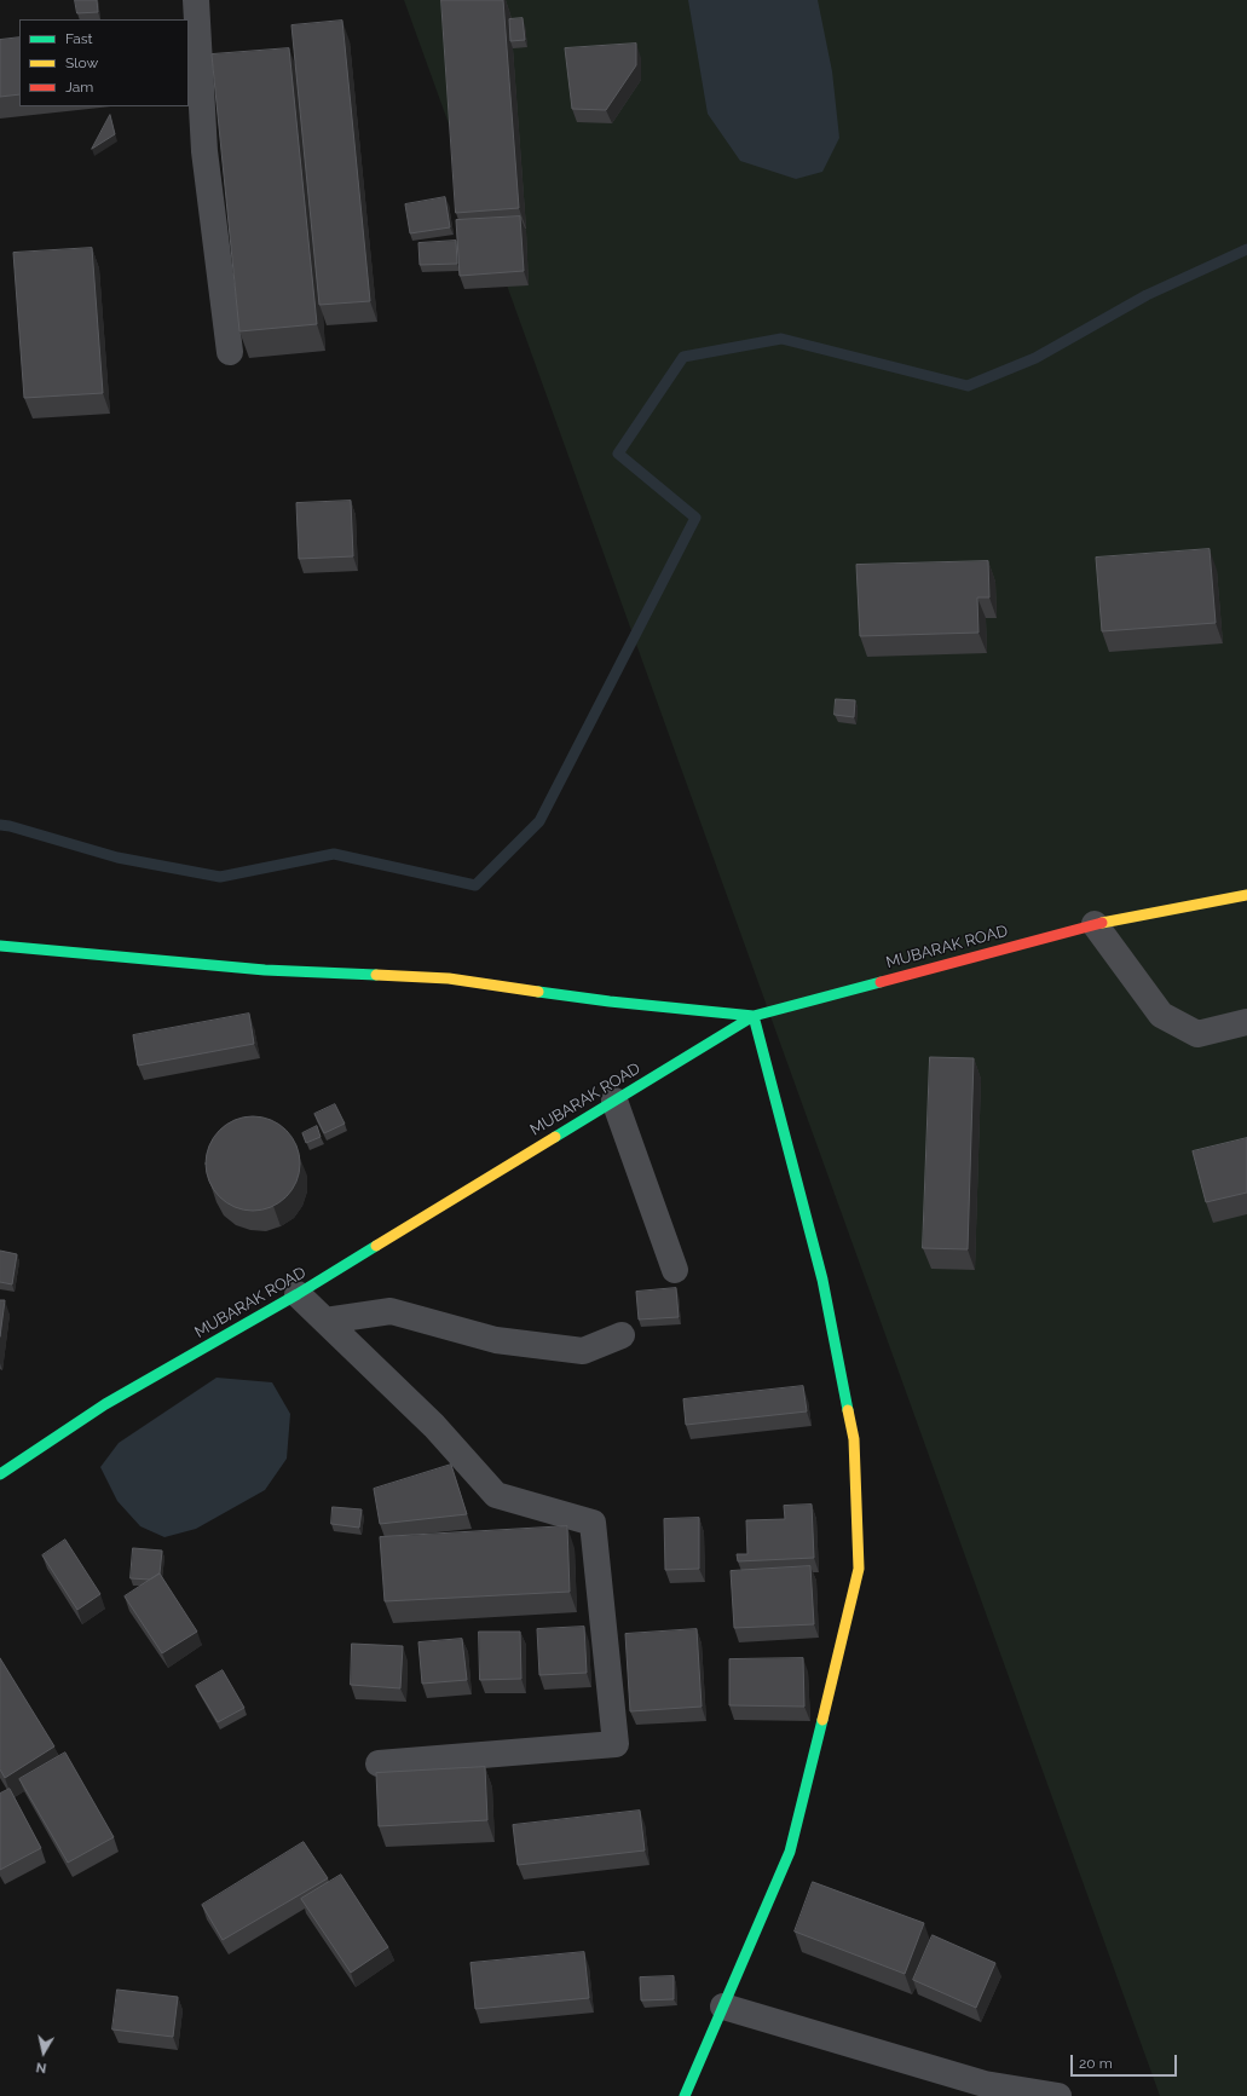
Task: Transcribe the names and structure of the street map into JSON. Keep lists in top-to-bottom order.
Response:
{
  "streets": {
    "street": ["MUBARAK ROAD"]
  },
  "legend": ["Fast", "Slow", "Jam"],
  "scale_bar": "20 m",
  "north": "bottom"
}
